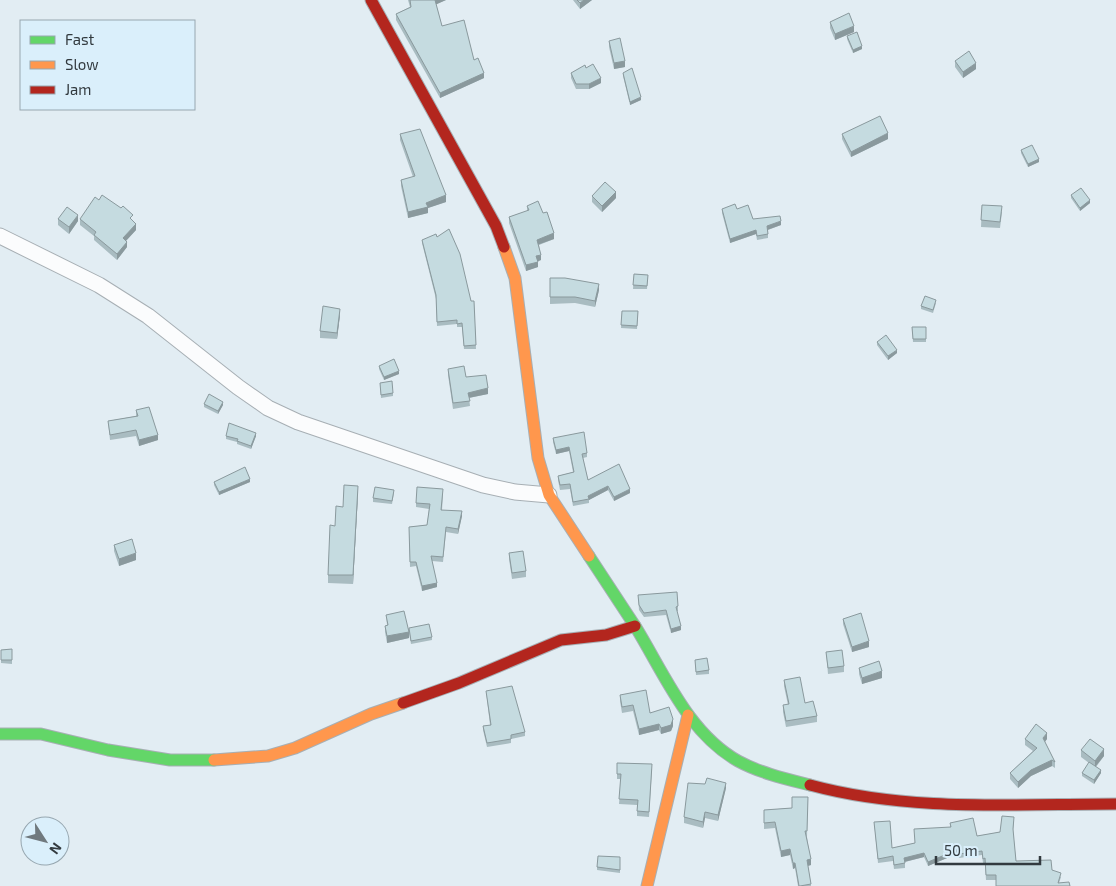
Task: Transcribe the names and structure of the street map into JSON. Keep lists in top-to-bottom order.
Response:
{
  "legend": ["Fast", "Slow", "Jam"],
  "scale_bar": "50 m",
  "north": "bottom right"
}
